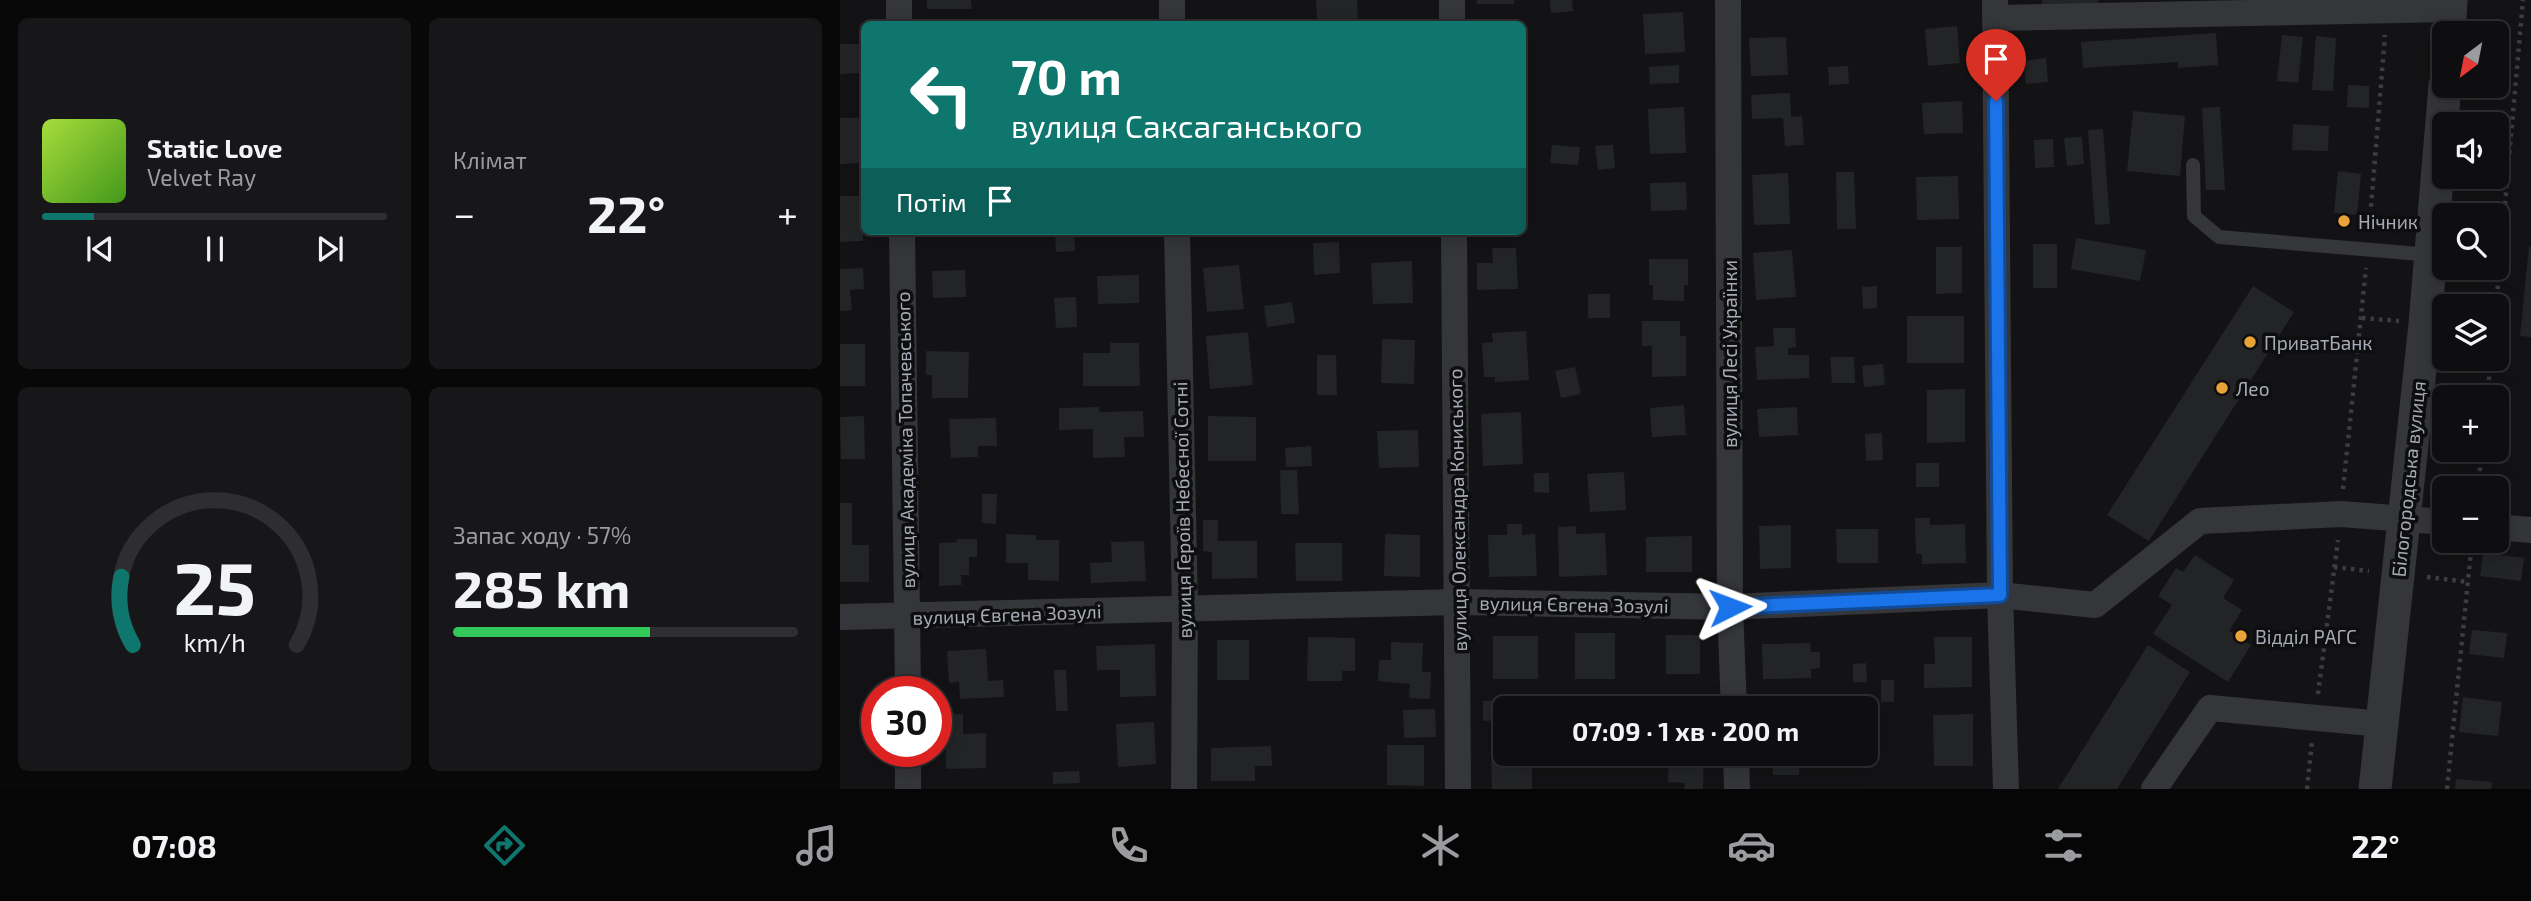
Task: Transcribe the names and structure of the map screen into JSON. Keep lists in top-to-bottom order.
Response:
{
  "streets": {
    "street": [
      "вулиця Лесі Українки",
      "вулиця Академіка Топачевського",
      "Білогородська вулиця",
      "вулиця Героїв Небесної Сотні",
      "вулиця Олександра Кониського",
      "вулиця Євгена Зозулі"
    ]
  },
  "crossings": [
    ["вулиця Лесі Українки", "вулиця Євгена Зозулі"],
    ["вулиця Академіка Топачевського", "вулиця Євгена Зозулі"],
    ["Білогородська вулиця", "вулиця Євгена Зозулі"],
    ["вулиця Героїв Небесної Сотні", "вулиця Євгена Зозулі"],
    ["вулиця Олександра Кониського", "вулиця Євгена Зозулі"]
  ],
  "places": [
    "Нічник",
    "ПриватБанк",
    "Лео",
    "Відділ РАГС"
  ],
  "north": "bottom left",
  "page": {
    "tile": [
      "Клімат",
      ["Запас ходу · 57%", "285 km"]
    ],
    "map_buttons": ["+", "−"],
    "turn": ["70 m", "вулиця Саксаганського"],
    "song": ["Static Love", "Velvet Ray"],
    "then": "Потім",
    "heat": ["−", "22°", "+"],
    "limit": "30",
    "trip": "07:09 · 1 хв · 200 m",
    "tabs": ["07:08", "22°"],
    "gauge": ["25", "km/h"]
  }
}
